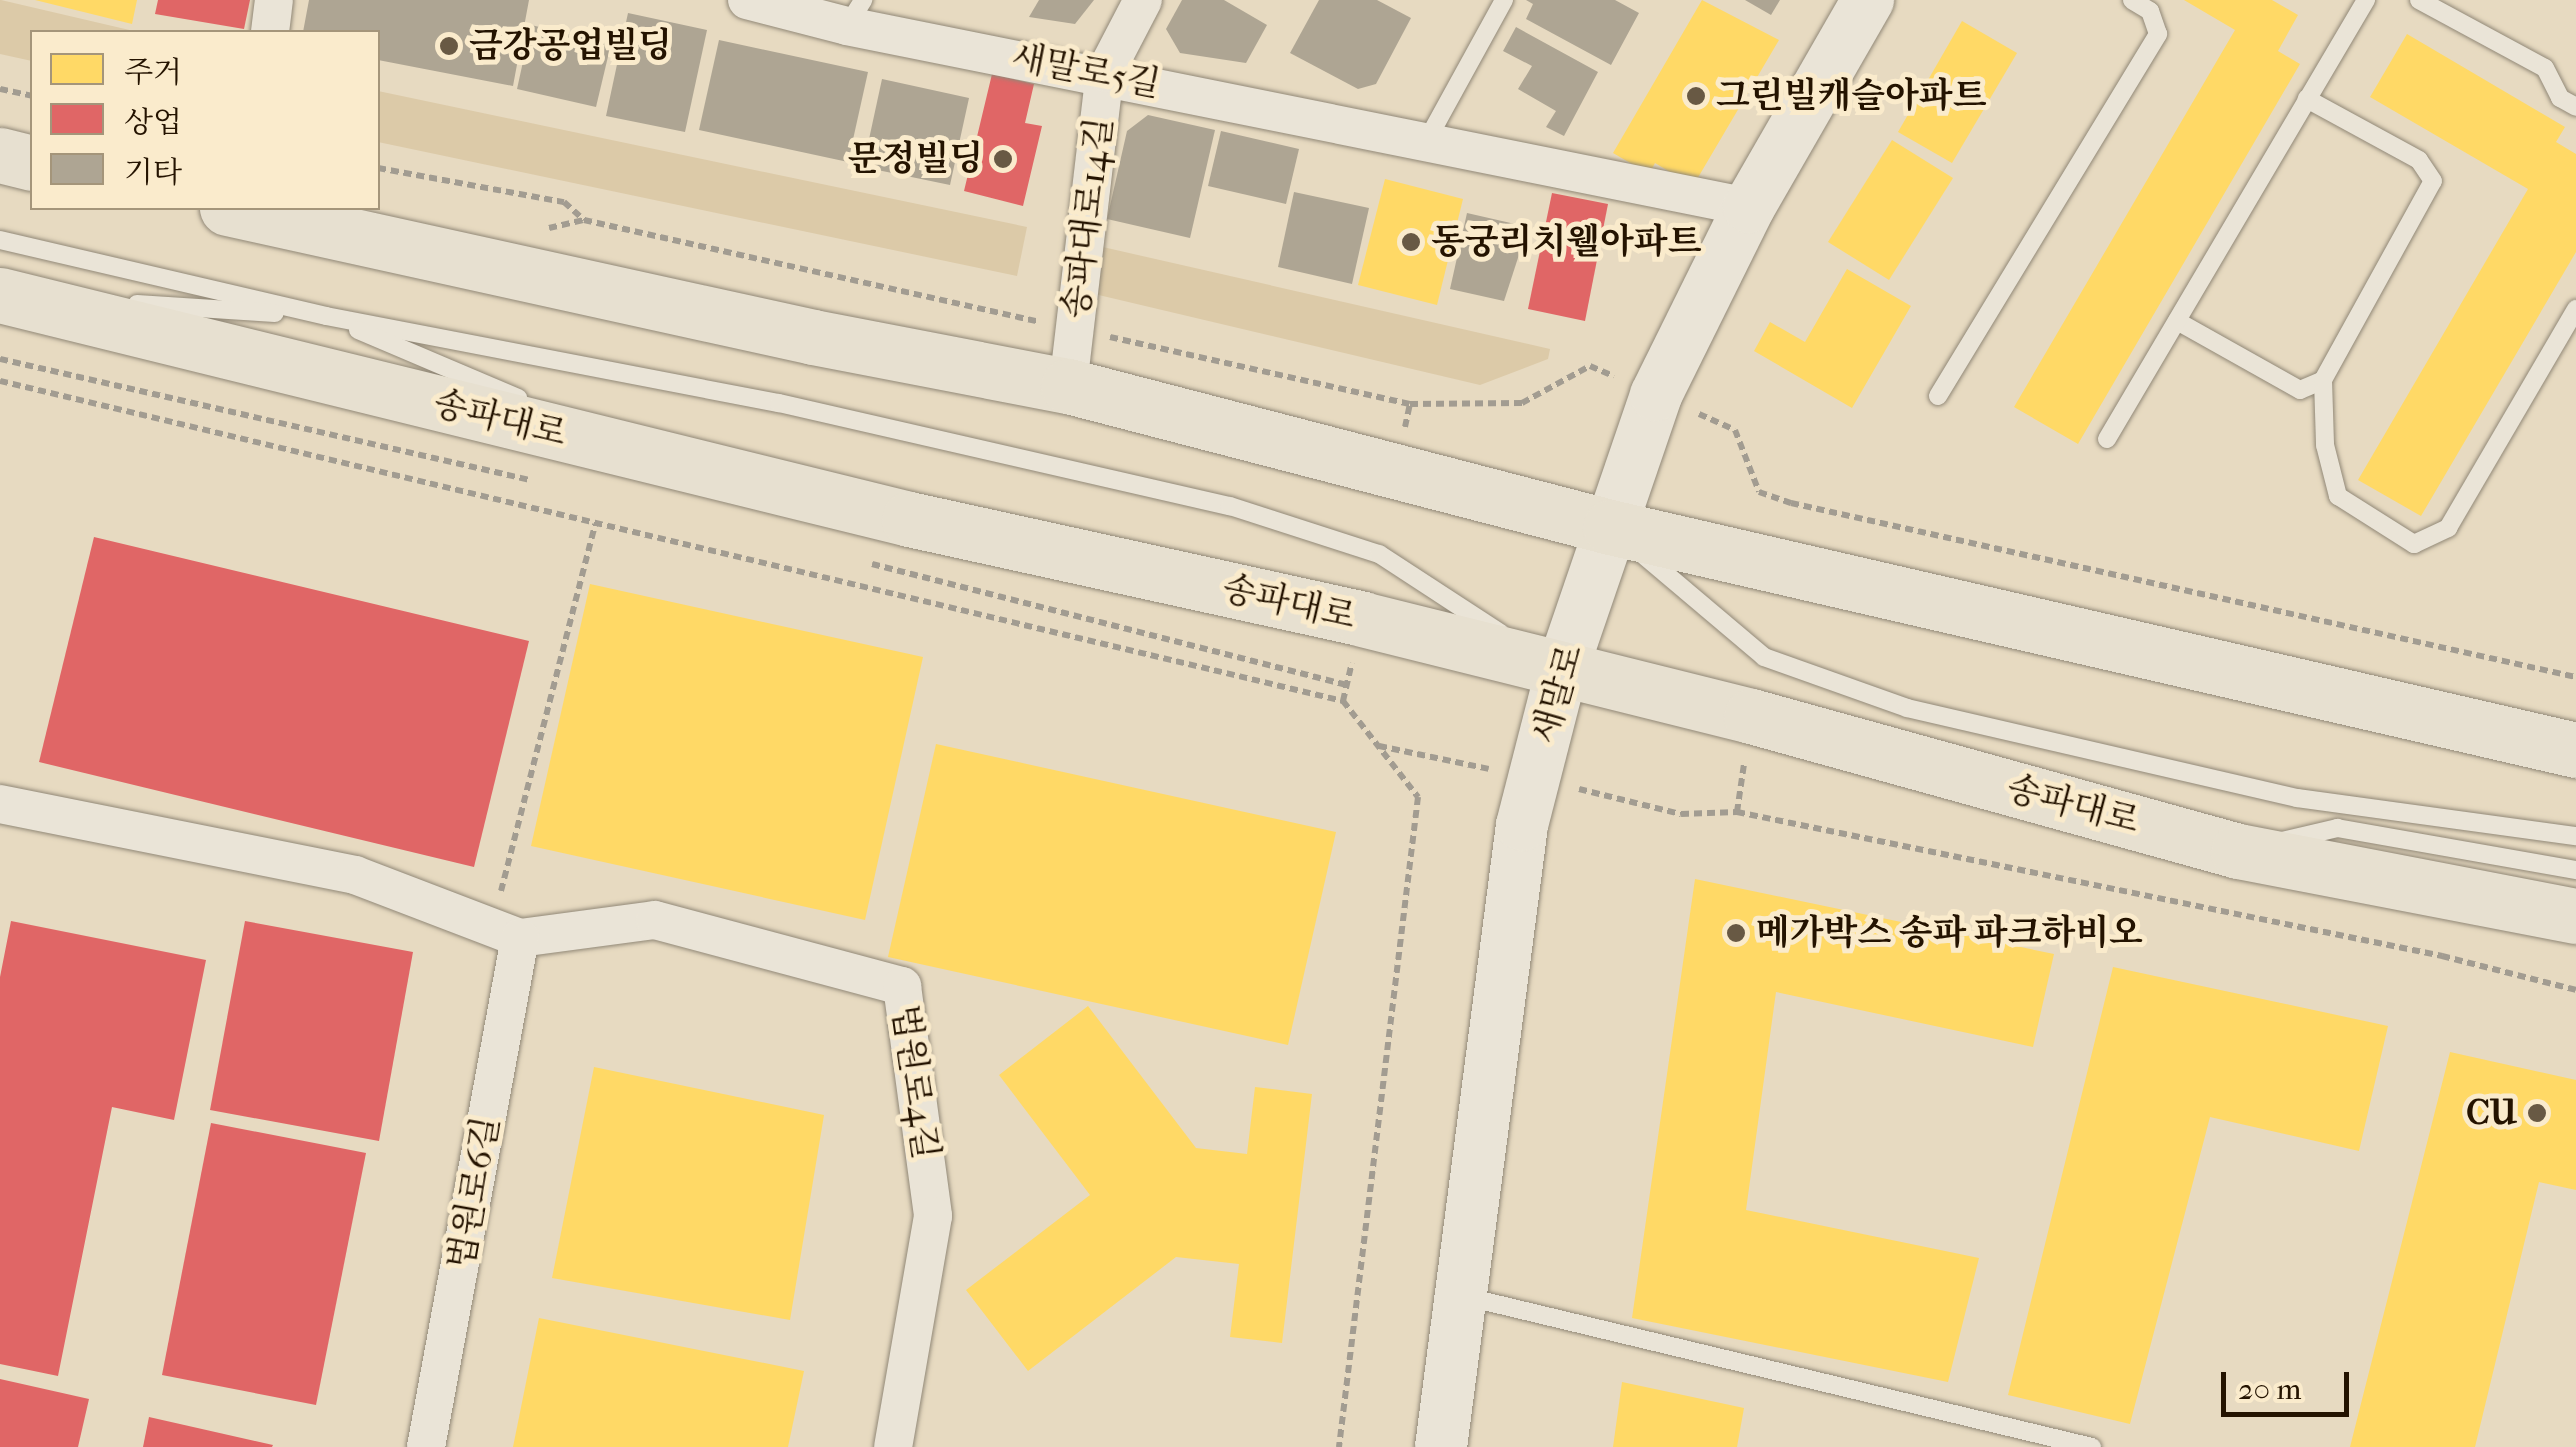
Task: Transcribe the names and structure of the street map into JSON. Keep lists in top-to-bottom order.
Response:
{
  "streets": {
    "main road": ["송파대로", "새말로"],
    "street": [
      "새말로5길",
      "송파대로14길",
      "법원로4길",
      "법원로6길"
    ]
  },
  "crossings": [
    ["새말로5길", "송파대로14길"],
    ["새말로5길", "새말로"],
    ["송파대로", "새말로"],
    ["법원로4길", "법원로6길"]
  ],
  "places": [
    "금강공업빌딩",
    "그린빌캐슬아파트",
    "문정빌딩",
    "동궁리치웰아파트",
    "메가박스 송파 파크하비오",
    "CU"
  ],
  "legend": ["주거", "상업", "기타"],
  "scale_bar": "20 m"
}
